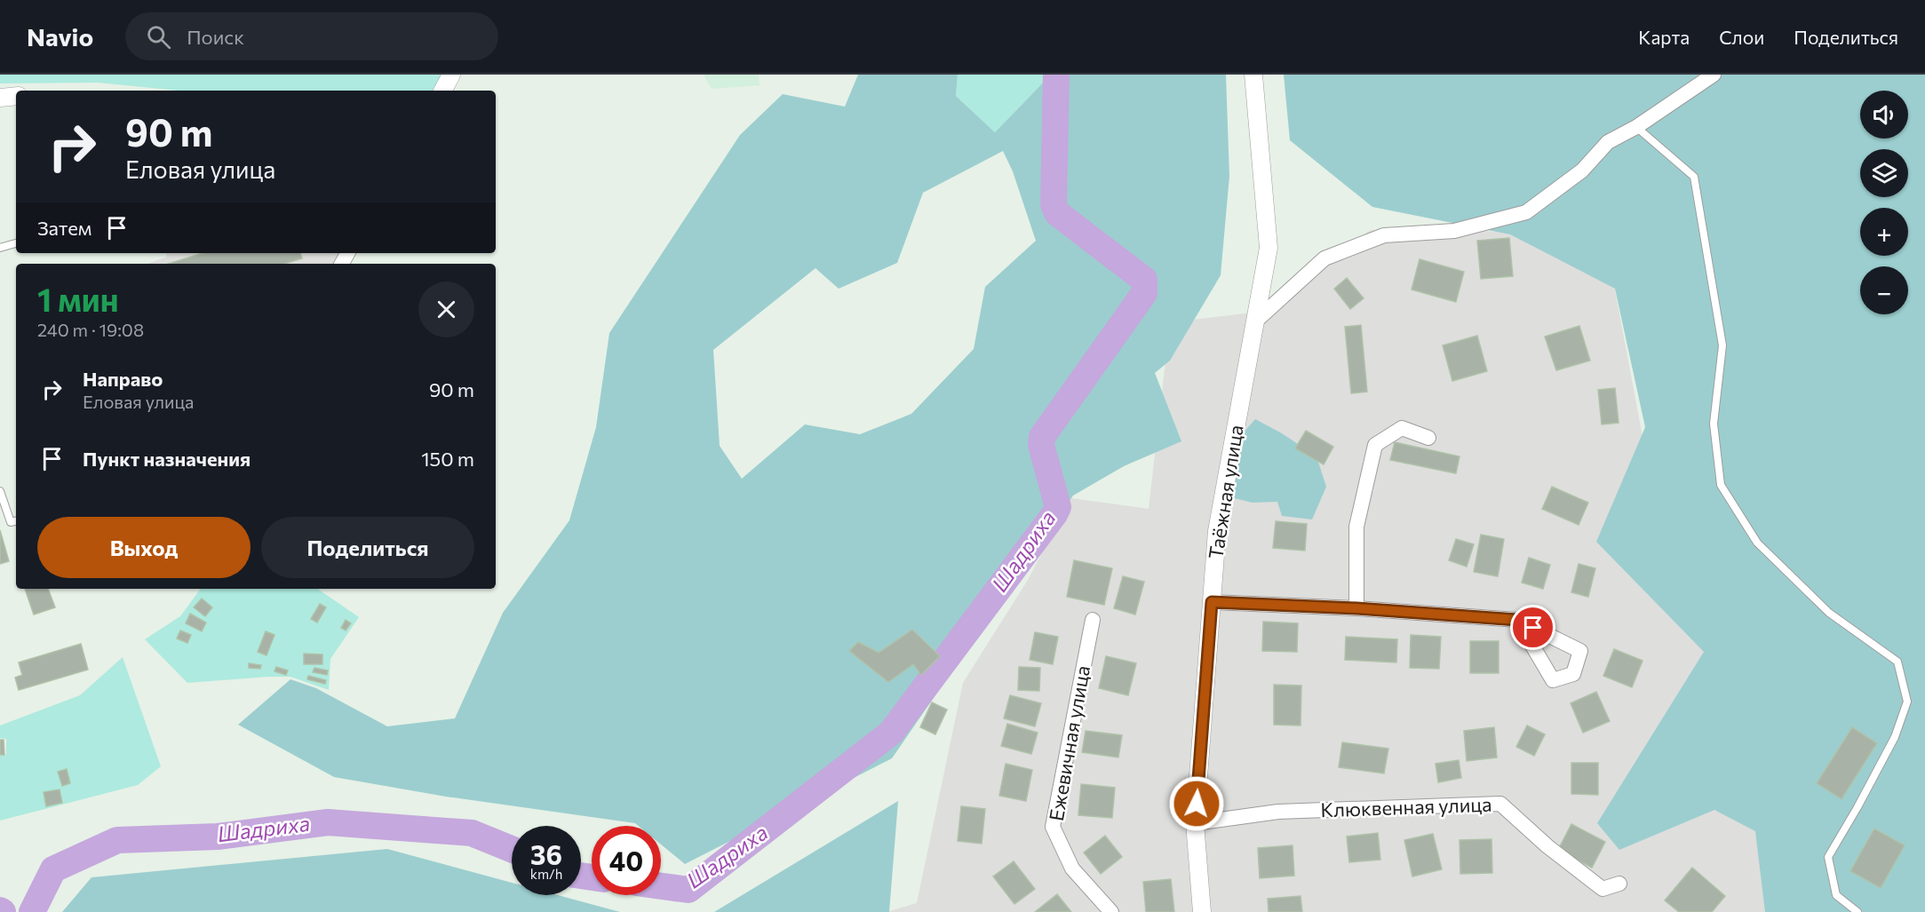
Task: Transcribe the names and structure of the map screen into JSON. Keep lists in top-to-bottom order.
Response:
{
  "streets": {
    "street": ["Таёжная улица", "Ежевичная улица", "Клюквенная улица"]
  },
  "crossings": [
    ["Таёжная улица", "Клюквенная улица"]
  ],
  "water": ["Шадриха"],
  "page": {
    "header": "Navio",
    "search": "Поиск",
    "nav": ["Карта", "Слои", "Поделиться"],
    "map_buttons": ["+", "−"],
    "turn": ["90 m", "Еловая улица"],
    "then": "Затем",
    "heading": ["1 мин", "240 m · 19:08"],
    "list": [
      {
        "name": "Направо",
        "note": "Еловая улица",
        "value": "90 m"
      },
      {
        "name": "Пункт назначения",
        "value": "150 m"
      }
    ],
    "buttons": ["Выход", "Поделиться"],
    "speed": "36 km/h",
    "limit": "40"
  }
}
